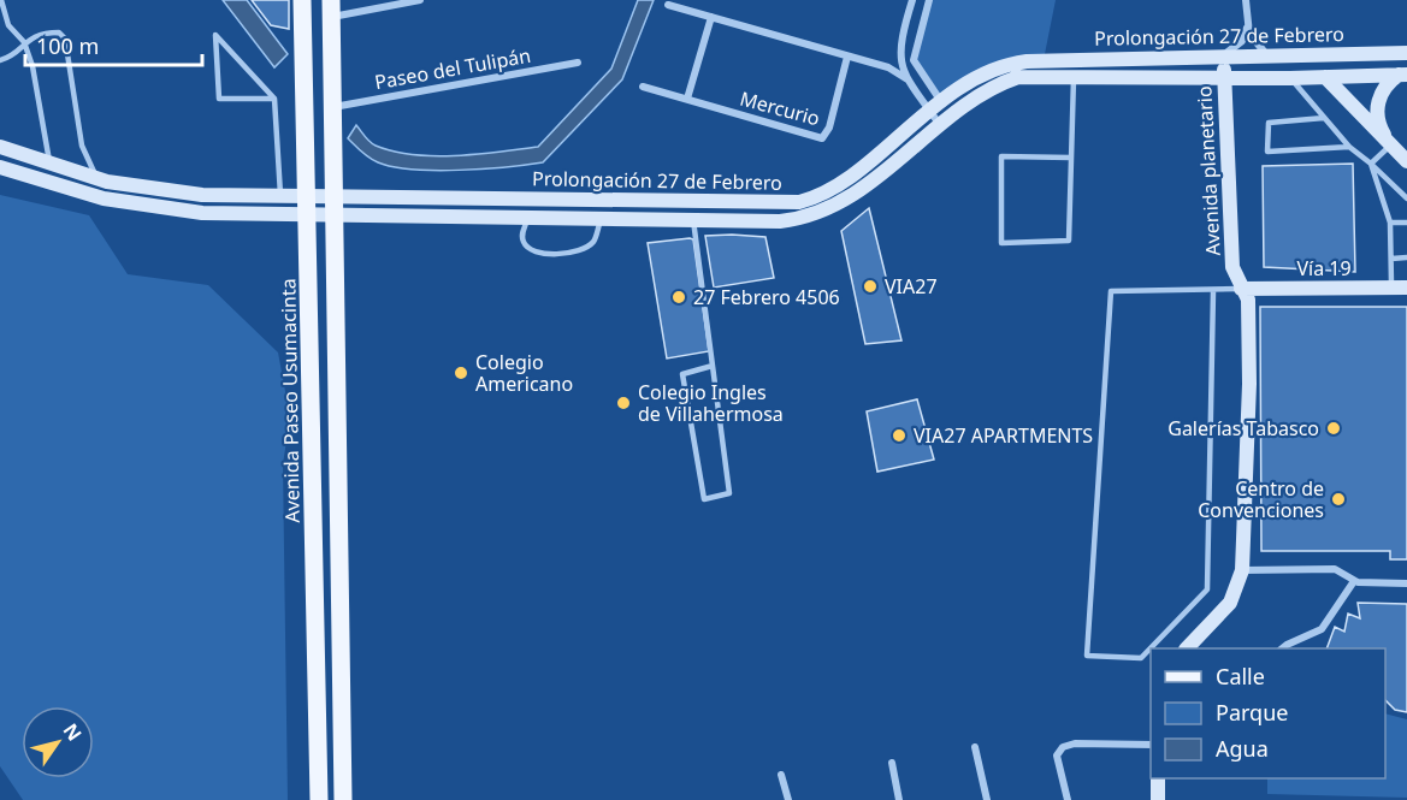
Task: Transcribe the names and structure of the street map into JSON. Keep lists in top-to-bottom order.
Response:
{
  "streets": {
    "main road": [
      "Prolongación 27 de Febrero",
      "Avenida planetario",
      "Vía 19",
      "Avenida Paseo Usumacinta"
    ],
    "street": ["Paseo del Tulipán", "Mercurio"]
  },
  "crossings": [
    ["Prolongación 27 de Febrero", "Avenida planetario"],
    ["Prolongación 27 de Febrero", "Avenida Paseo Usumacinta"],
    ["Avenida planetario", "Vía 19"]
  ],
  "places": [
    "VIA27",
    "27 Febrero 4506",
    "Colegio Americano",
    "Colegio Ingles de Villahermosa",
    "Galerías Tabasco",
    "VIA27 APARTMENTS",
    "Centro de Convenciones"
  ],
  "legend": ["Calle", "Parque", "Agua"],
  "scale_bar": "100 m",
  "north": "top right"
}
